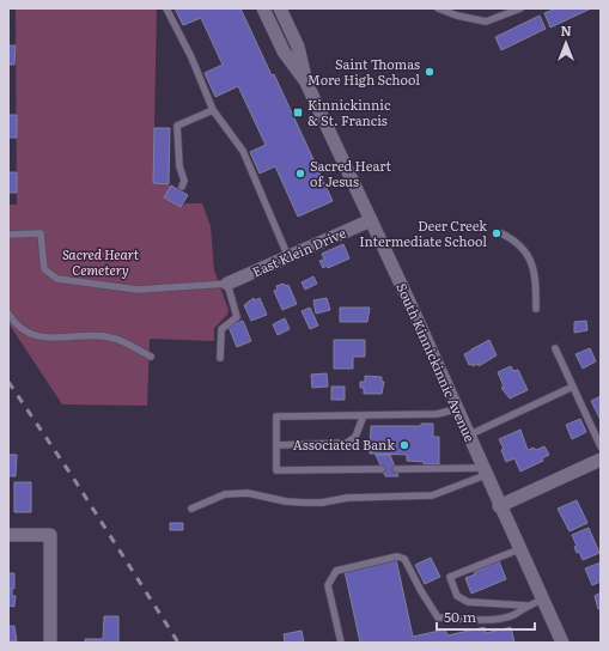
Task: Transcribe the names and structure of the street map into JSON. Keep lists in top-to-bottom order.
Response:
{
  "streets": {
    "main road": ["East Klein Drive", "South Kinnickinnic Avenue"]
  },
  "crossings": [
    ["East Klein Drive", "South Kinnickinnic Avenue"]
  ],
  "parks": ["Sacred Heart Cemetery"],
  "places": {
    "other": [
      "Saint Thomas More High School",
      "Sacred Heart of Jesus",
      "Deer Creek Intermediate School",
      "Associated Bank"
    ],
    "transit": ["Kinnickinnic & St. Francis"]
  },
  "scale_bar": "50 m",
  "north": "top"
}
